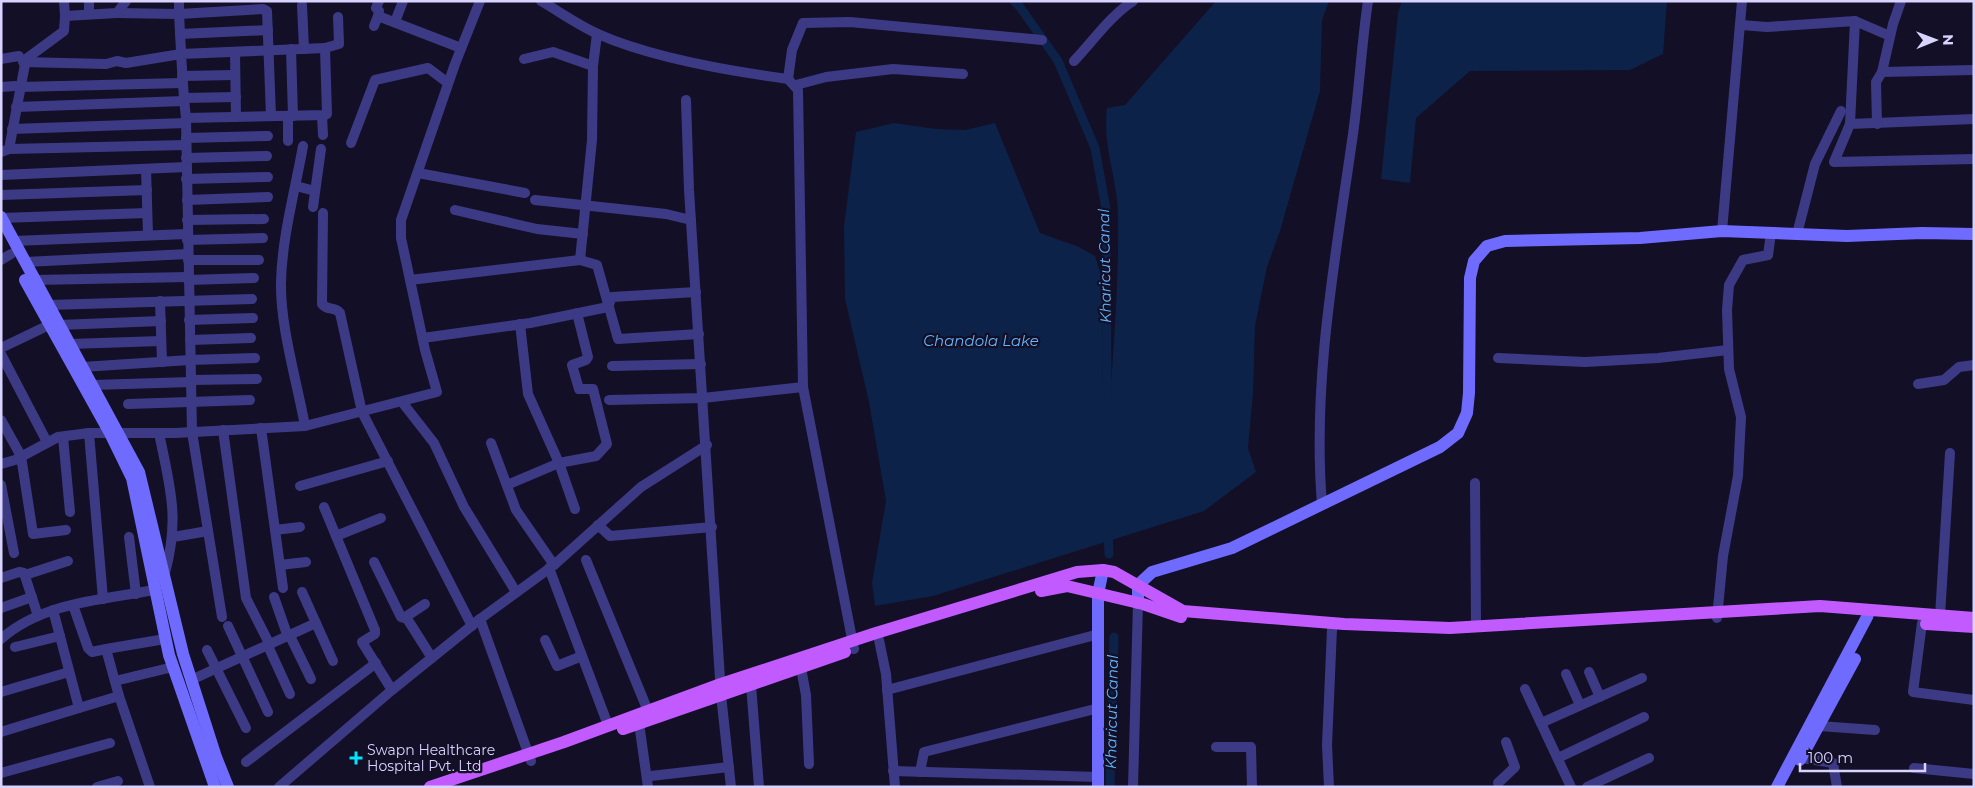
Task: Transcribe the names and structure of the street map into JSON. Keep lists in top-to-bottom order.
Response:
{
  "water": ["Kharicut Canal", "Chandola Lake"],
  "places": {
    "health": ["Swapn Healthcare Hospital Pvt. Ltd"]
  },
  "scale_bar": "100 m",
  "north": "right"
}
